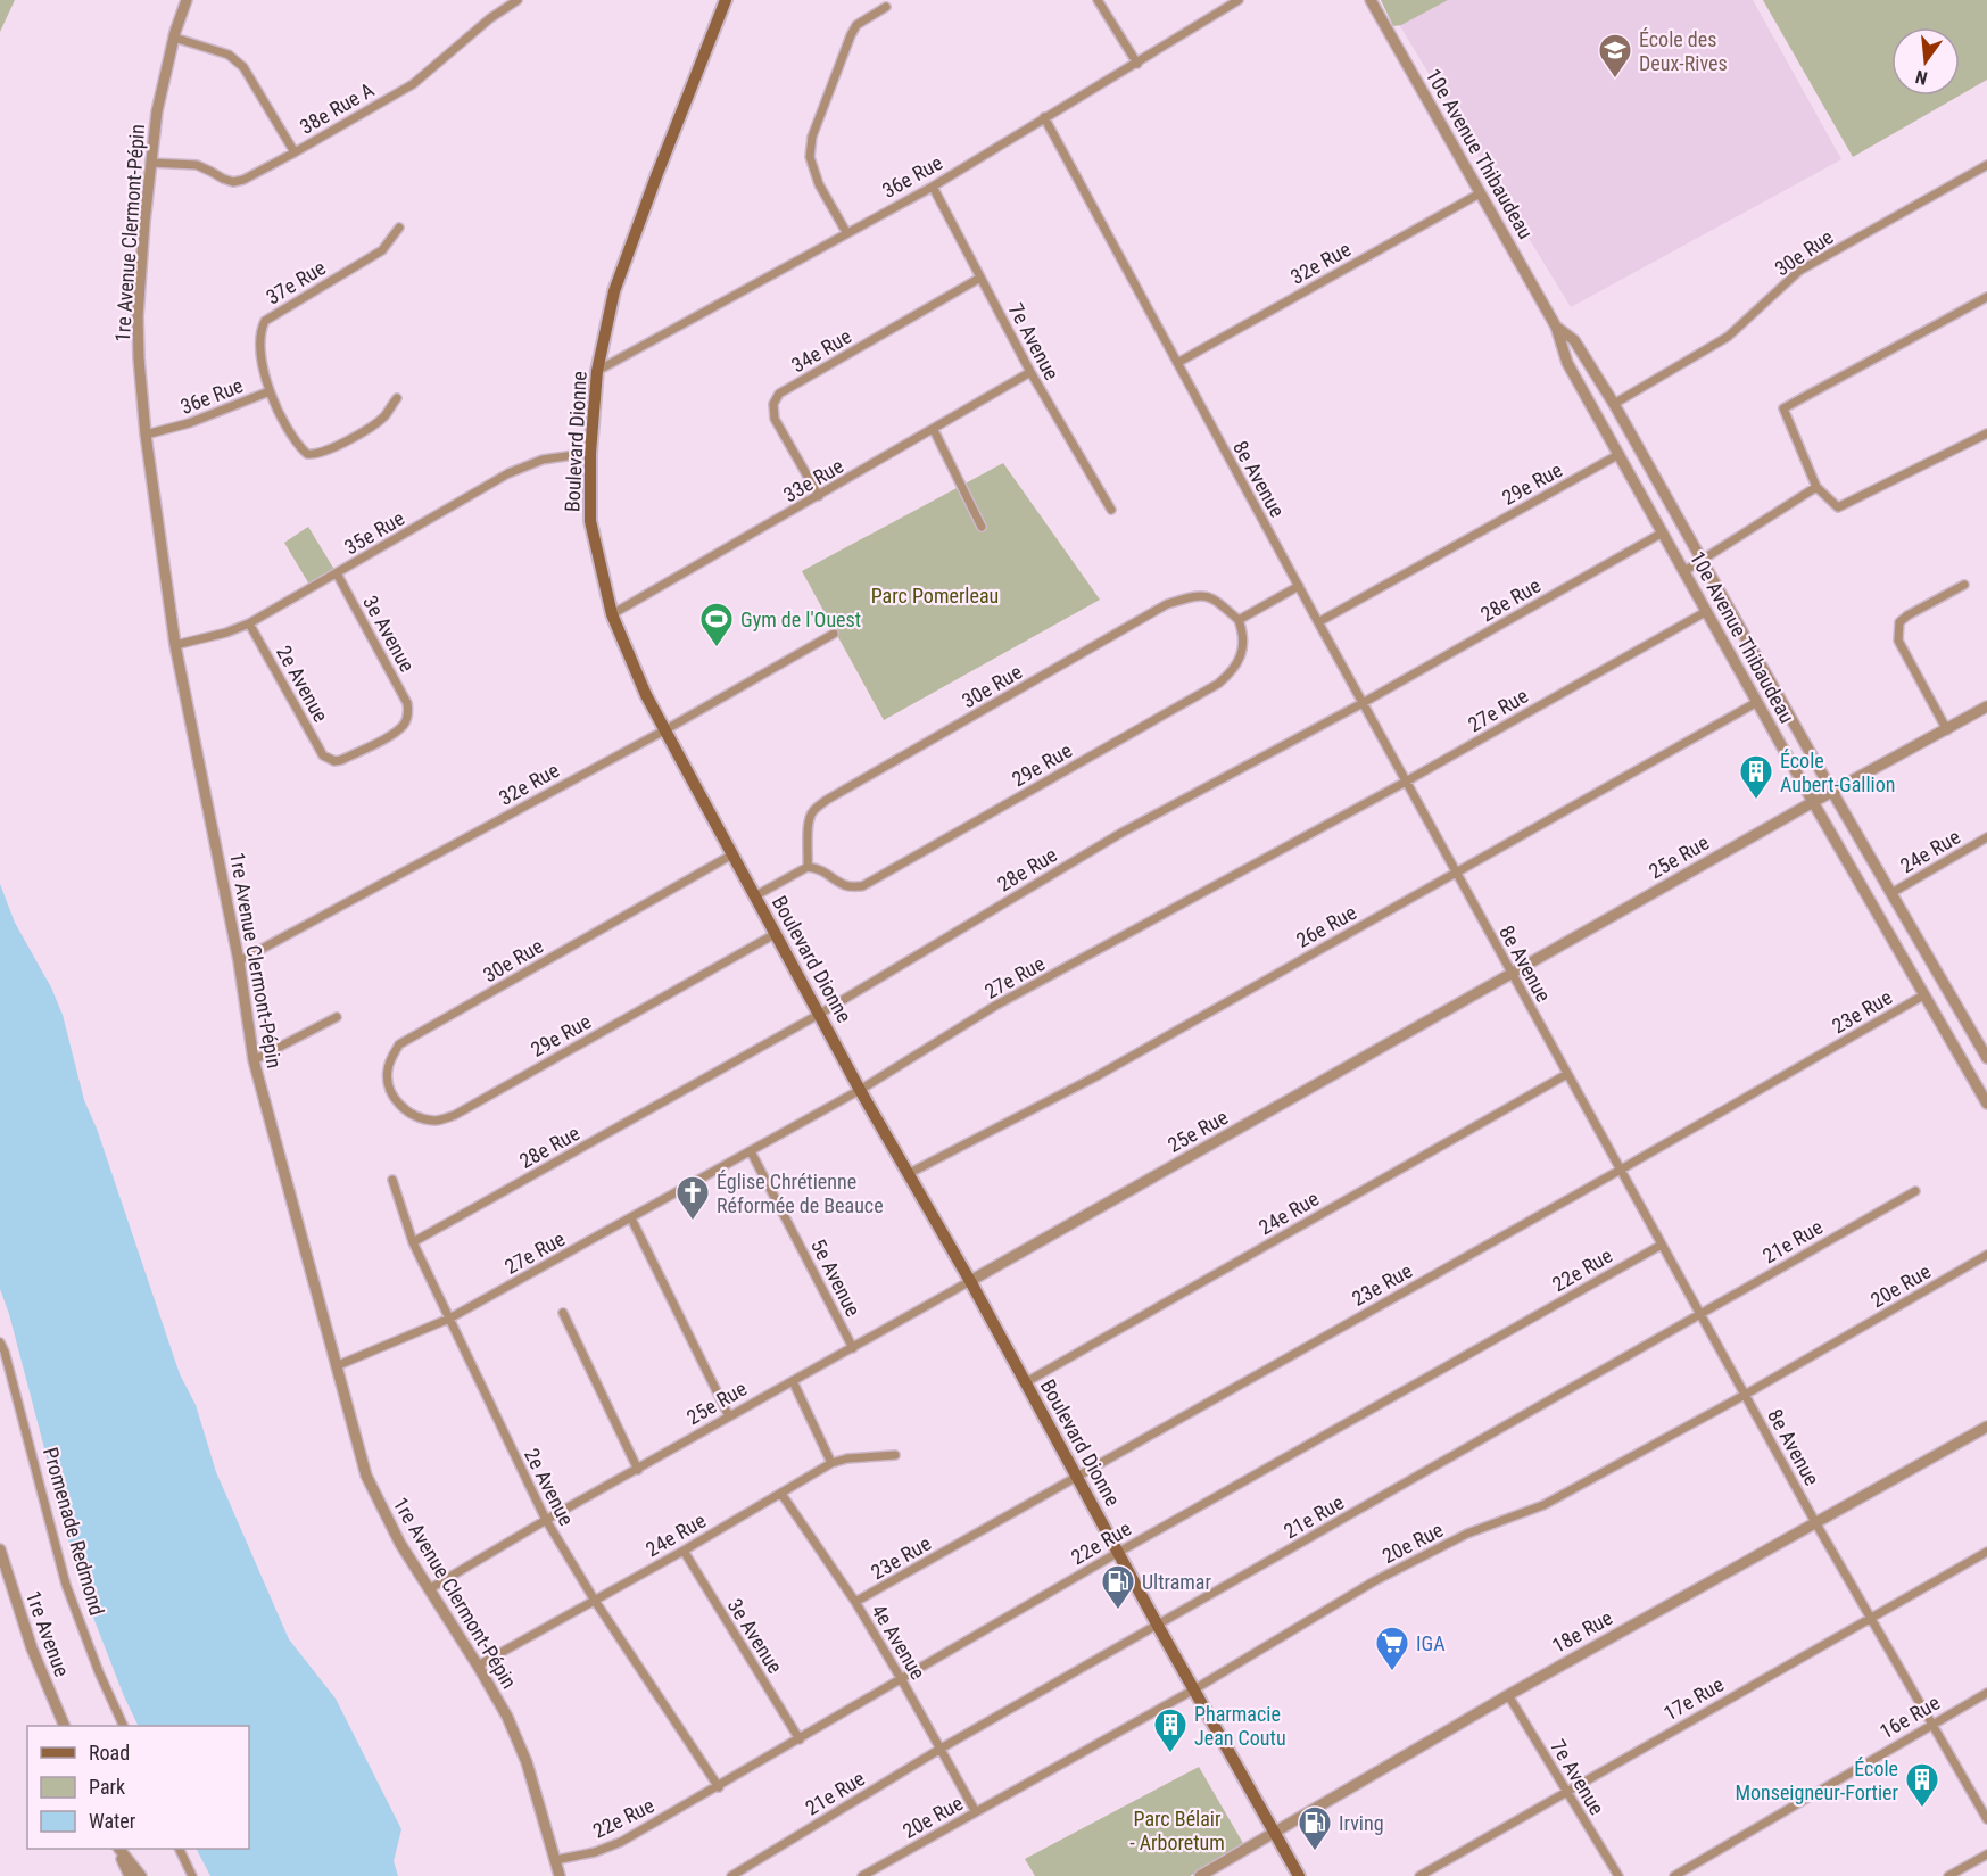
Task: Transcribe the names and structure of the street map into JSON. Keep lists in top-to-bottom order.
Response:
{
  "streets": {
    "main road": ["Boulevard Dionne"],
    "street": [
      "38e Rue A",
      "10e Avenue Thibaudeau",
      "36e Rue",
      "1re Avenue Clermont-Pépin",
      "30e Rue",
      "32e Rue",
      "37e Rue",
      "7e Avenue",
      "34e Rue",
      "8e Avenue",
      "33e Rue",
      "29e Rue",
      "35e Rue",
      "28e Rue",
      "3e Avenue",
      "2e Avenue",
      "27e Rue",
      "24e Rue",
      "25e Rue",
      "26e Rue",
      "23e Rue",
      "21e Rue",
      "22e Rue",
      "5e Avenue",
      "20e Rue",
      "Promenade Redmond",
      "18e Rue",
      "1re Avenue",
      "4e Avenue",
      "17e Rue",
      "16e Rue"
    ]
  },
  "crossings": [
    ["38e Rue A", "1re Avenue Clermont-Pépin"],
    ["10e Avenue Thibaudeau", "30e Rue"],
    ["10e Avenue Thibaudeau", "32e Rue"],
    ["10e Avenue Thibaudeau", "29e Rue"],
    ["10e Avenue Thibaudeau", "28e Rue"],
    ["10e Avenue Thibaudeau", "27e Rue"],
    ["10e Avenue Thibaudeau", "24e Rue"],
    ["10e Avenue Thibaudeau", "25e Rue"],
    ["10e Avenue Thibaudeau", "26e Rue"],
    ["10e Avenue Thibaudeau", "23e Rue"],
    ["36e Rue", "1re Avenue Clermont-Pépin"],
    ["36e Rue", "37e Rue"],
    ["36e Rue", "7e Avenue"],
    ["36e Rue", "Boulevard Dionne"],
    ["36e Rue", "8e Avenue"],
    ["1re Avenue Clermont-Pépin", "32e Rue"],
    ["1re Avenue Clermont-Pépin", "35e Rue"],
    ["1re Avenue Clermont-Pépin", "27e Rue"],
    ["1re Avenue Clermont-Pépin", "24e Rue"],
    ["1re Avenue Clermont-Pépin", "25e Rue"],
    ["1re Avenue Clermont-Pépin", "22e Rue"],
    ["30e Rue", "Boulevard Dionne"],
    ["30e Rue", "29e Rue"],
    ["32e Rue", "Boulevard Dionne"],
    ["32e Rue", "8e Avenue"],
    ["7e Avenue", "34e Rue"],
    ["7e Avenue", "33e Rue"],
    ["7e Avenue", "18e Rue"],
    ["7e Avenue", "17e Rue"],
    ["34e Rue", "33e Rue"],
    ["Boulevard Dionne", "33e Rue"],
    ["Boulevard Dionne", "29e Rue"],
    ["Boulevard Dionne", "35e Rue"],
    ["Boulevard Dionne", "28e Rue"],
    ["Boulevard Dionne", "27e Rue"],
    ["Boulevard Dionne", "24e Rue"],
    ["Boulevard Dionne", "25e Rue"],
    ["Boulevard Dionne", "26e Rue"],
    ["Boulevard Dionne", "23e Rue"],
    ["Boulevard Dionne", "21e Rue"],
    ["Boulevard Dionne", "22e Rue"],
    ["Boulevard Dionne", "20e Rue"],
    ["Boulevard Dionne", "18e Rue"],
    ["8e Avenue", "29e Rue"],
    ["8e Avenue", "28e Rue"],
    ["8e Avenue", "27e Rue"],
    ["8e Avenue", "24e Rue"],
    ["8e Avenue", "25e Rue"],
    ["8e Avenue", "26e Rue"],
    ["8e Avenue", "23e Rue"],
    ["8e Avenue", "21e Rue"],
    ["8e Avenue", "22e Rue"],
    ["8e Avenue", "20e Rue"],
    ["8e Avenue", "18e Rue"],
    ["8e Avenue", "17e Rue"],
    ["8e Avenue", "16e Rue"],
    ["35e Rue", "3e Avenue"],
    ["35e Rue", "2e Avenue"],
    ["28e Rue", "2e Avenue"],
    ["3e Avenue", "2e Avenue"],
    ["3e Avenue", "24e Rue"],
    ["3e Avenue", "22e Rue"],
    ["2e Avenue", "27e Rue"],
    ["2e Avenue", "24e Rue"],
    ["2e Avenue", "25e Rue"],
    ["2e Avenue", "22e Rue"],
    ["27e Rue", "5e Avenue"],
    ["24e Rue", "4e Avenue"],
    ["25e Rue", "5e Avenue"],
    ["23e Rue", "4e Avenue"],
    ["21e Rue", "4e Avenue"],
    ["22e Rue", "4e Avenue"],
    ["20e Rue", "4e Avenue"]
  ],
  "parks": ["Parc Pomerleau", "Parc Bélair - Arboretum"],
  "places": {
    "school or university": ["École des Deux-Rives"],
    "sports": ["Gym de l'Ouest"],
    "building": ["École Aubert-Gallion", "Pharmacie Jean Coutu", "École Monseigneur-Fortier"],
    "church": ["Église Chrétienne Réformée de Beauce"],
    "fuel station": ["Ultramar", "Irving"],
    "supermarket": ["IGA"]
  },
  "legend": ["Road", "Park", "Water"],
  "north": "bottom"
}
